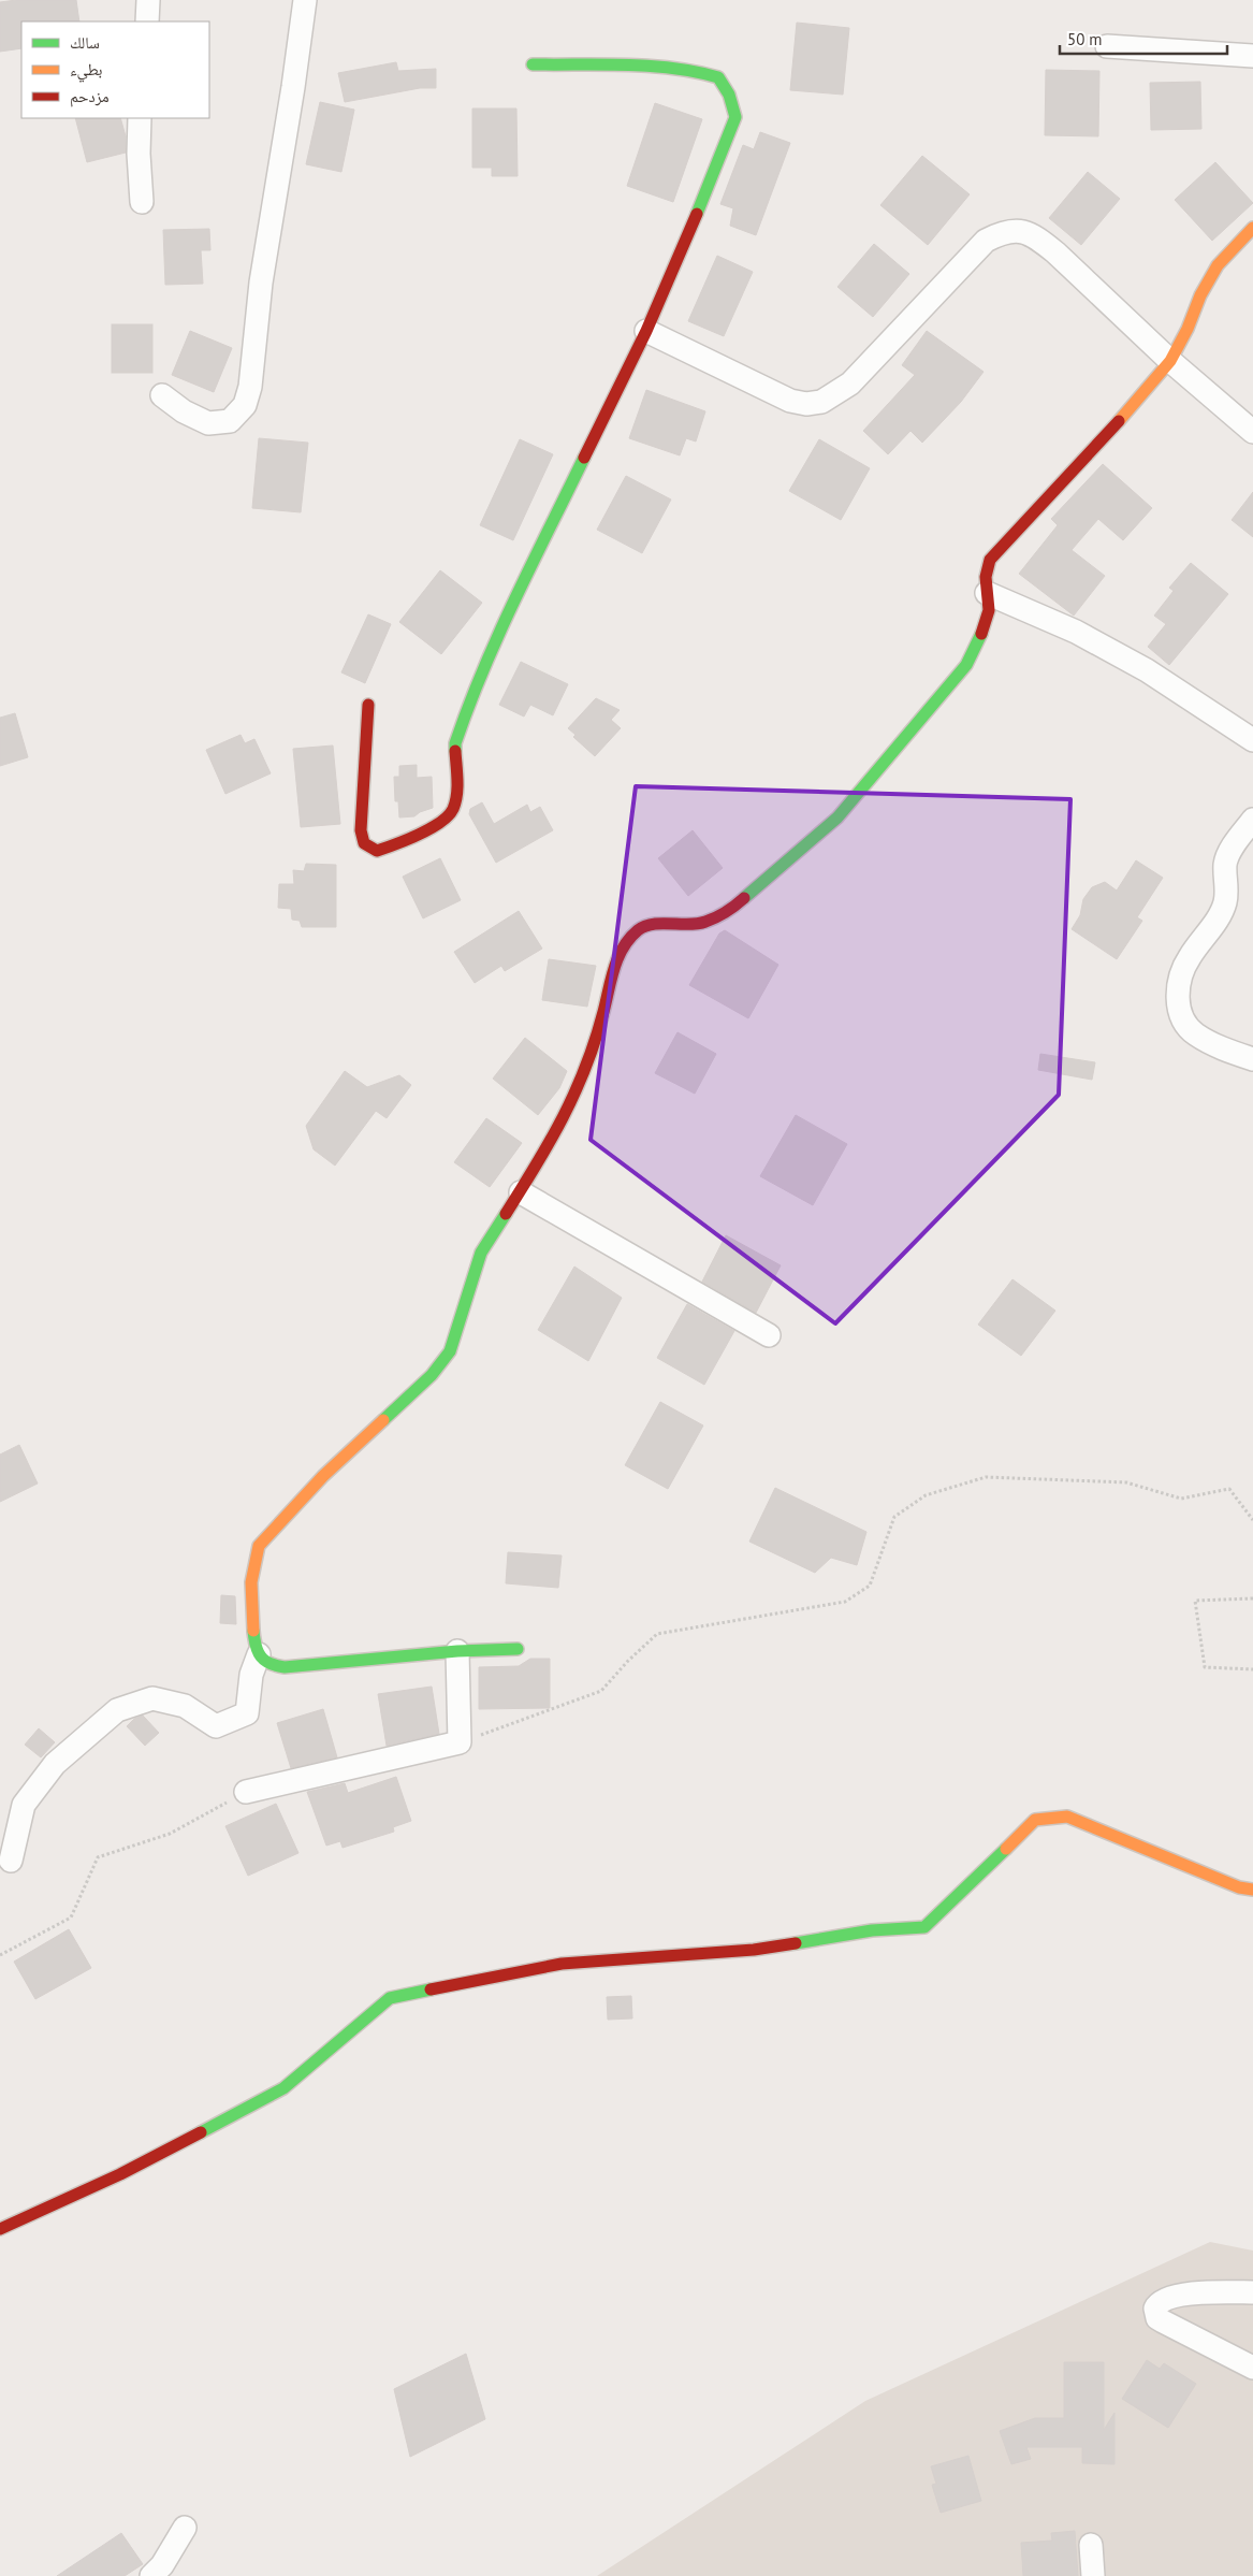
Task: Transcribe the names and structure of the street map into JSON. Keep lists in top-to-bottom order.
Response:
{
  "legend": ["سالك", "بطيء", "مزدحم"],
  "scale_bar": "50 m"
}
